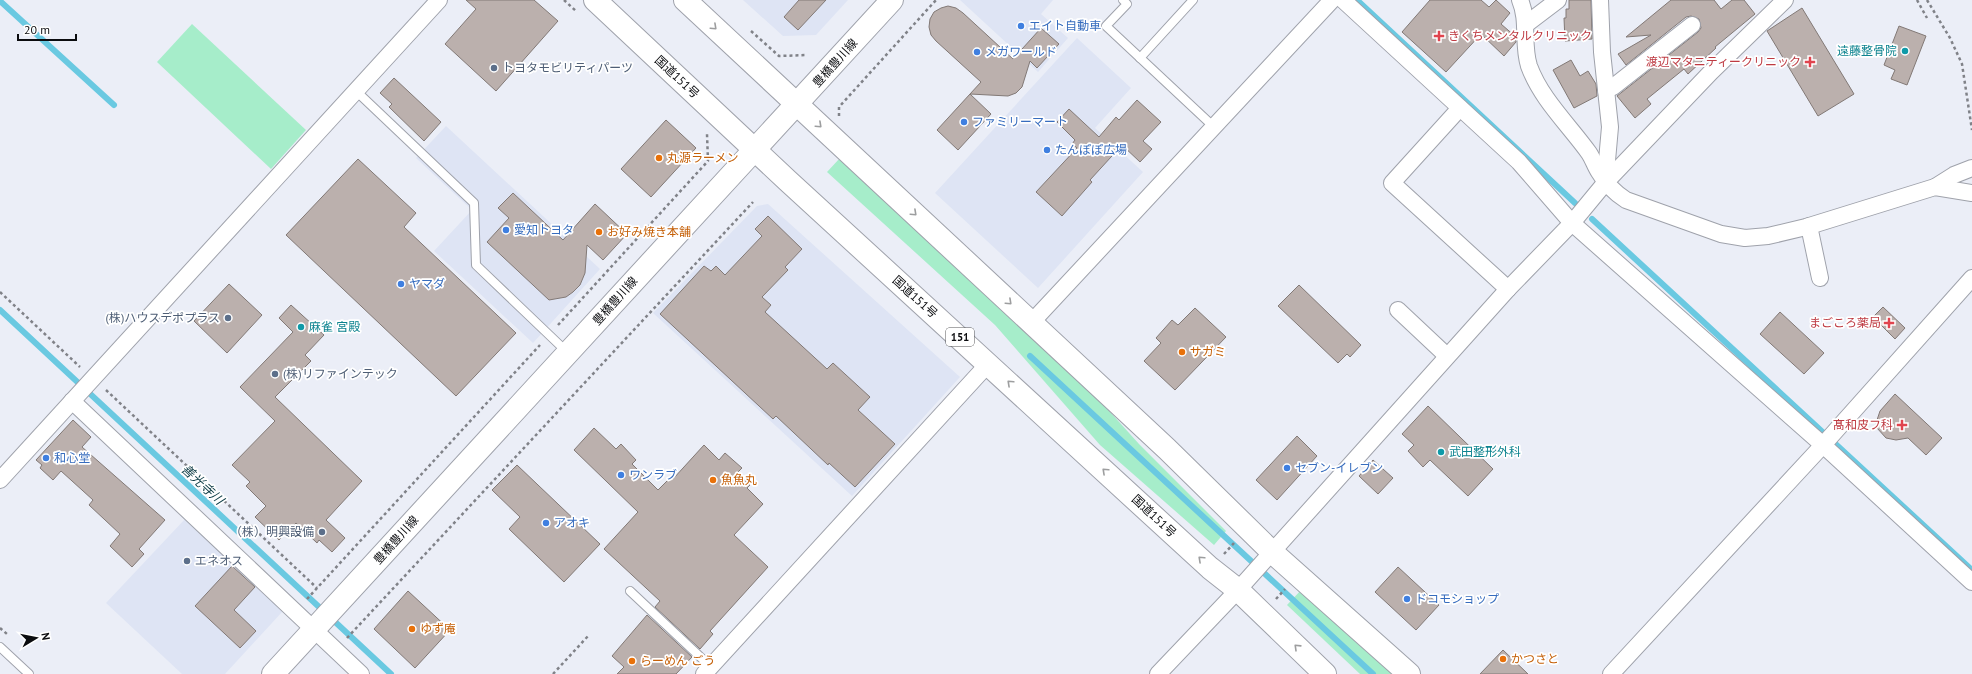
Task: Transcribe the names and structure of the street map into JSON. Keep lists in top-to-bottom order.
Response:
{
  "streets": {
    "main road": ["豊橋豊川線", "国道151号", "151"]
  },
  "crossings": [
    ["豊橋豊川線", "国道151号"]
  ],
  "water": ["善光寺川"],
  "places": {
    "other": [
      "エイト自動車",
      "遠藤整骨院",
      "メガワールド",
      "トヨタモビリティパーツ",
      "ファミリーマート",
      "たんぽぽ広場",
      "丸源ラーメン",
      "愛知トヨタ",
      "お好み焼き本舗",
      "ヤマダ",
      "(株)ハウスデポプラス",
      "麻雀 宮殿",
      "サガミ",
      "(株)リファインテック",
      "武田整形外科",
      "和心堂",
      "セブン-イレブン",
      "ワンラブ",
      "魚魚丸",
      "アオキ",
      "（株）明興設備",
      "エネオス",
      "ドコモショップ",
      "ゆず庵",
      "かつさと",
      "らーめん ごう"
    ],
    "health": [
      "きくちメンタルクリニック",
      "渡辺マタニティークリニック",
      "まごころ薬局",
      "髙和皮フ科"
    ]
  },
  "scale_bar": "20 m",
  "north": "right"
}
